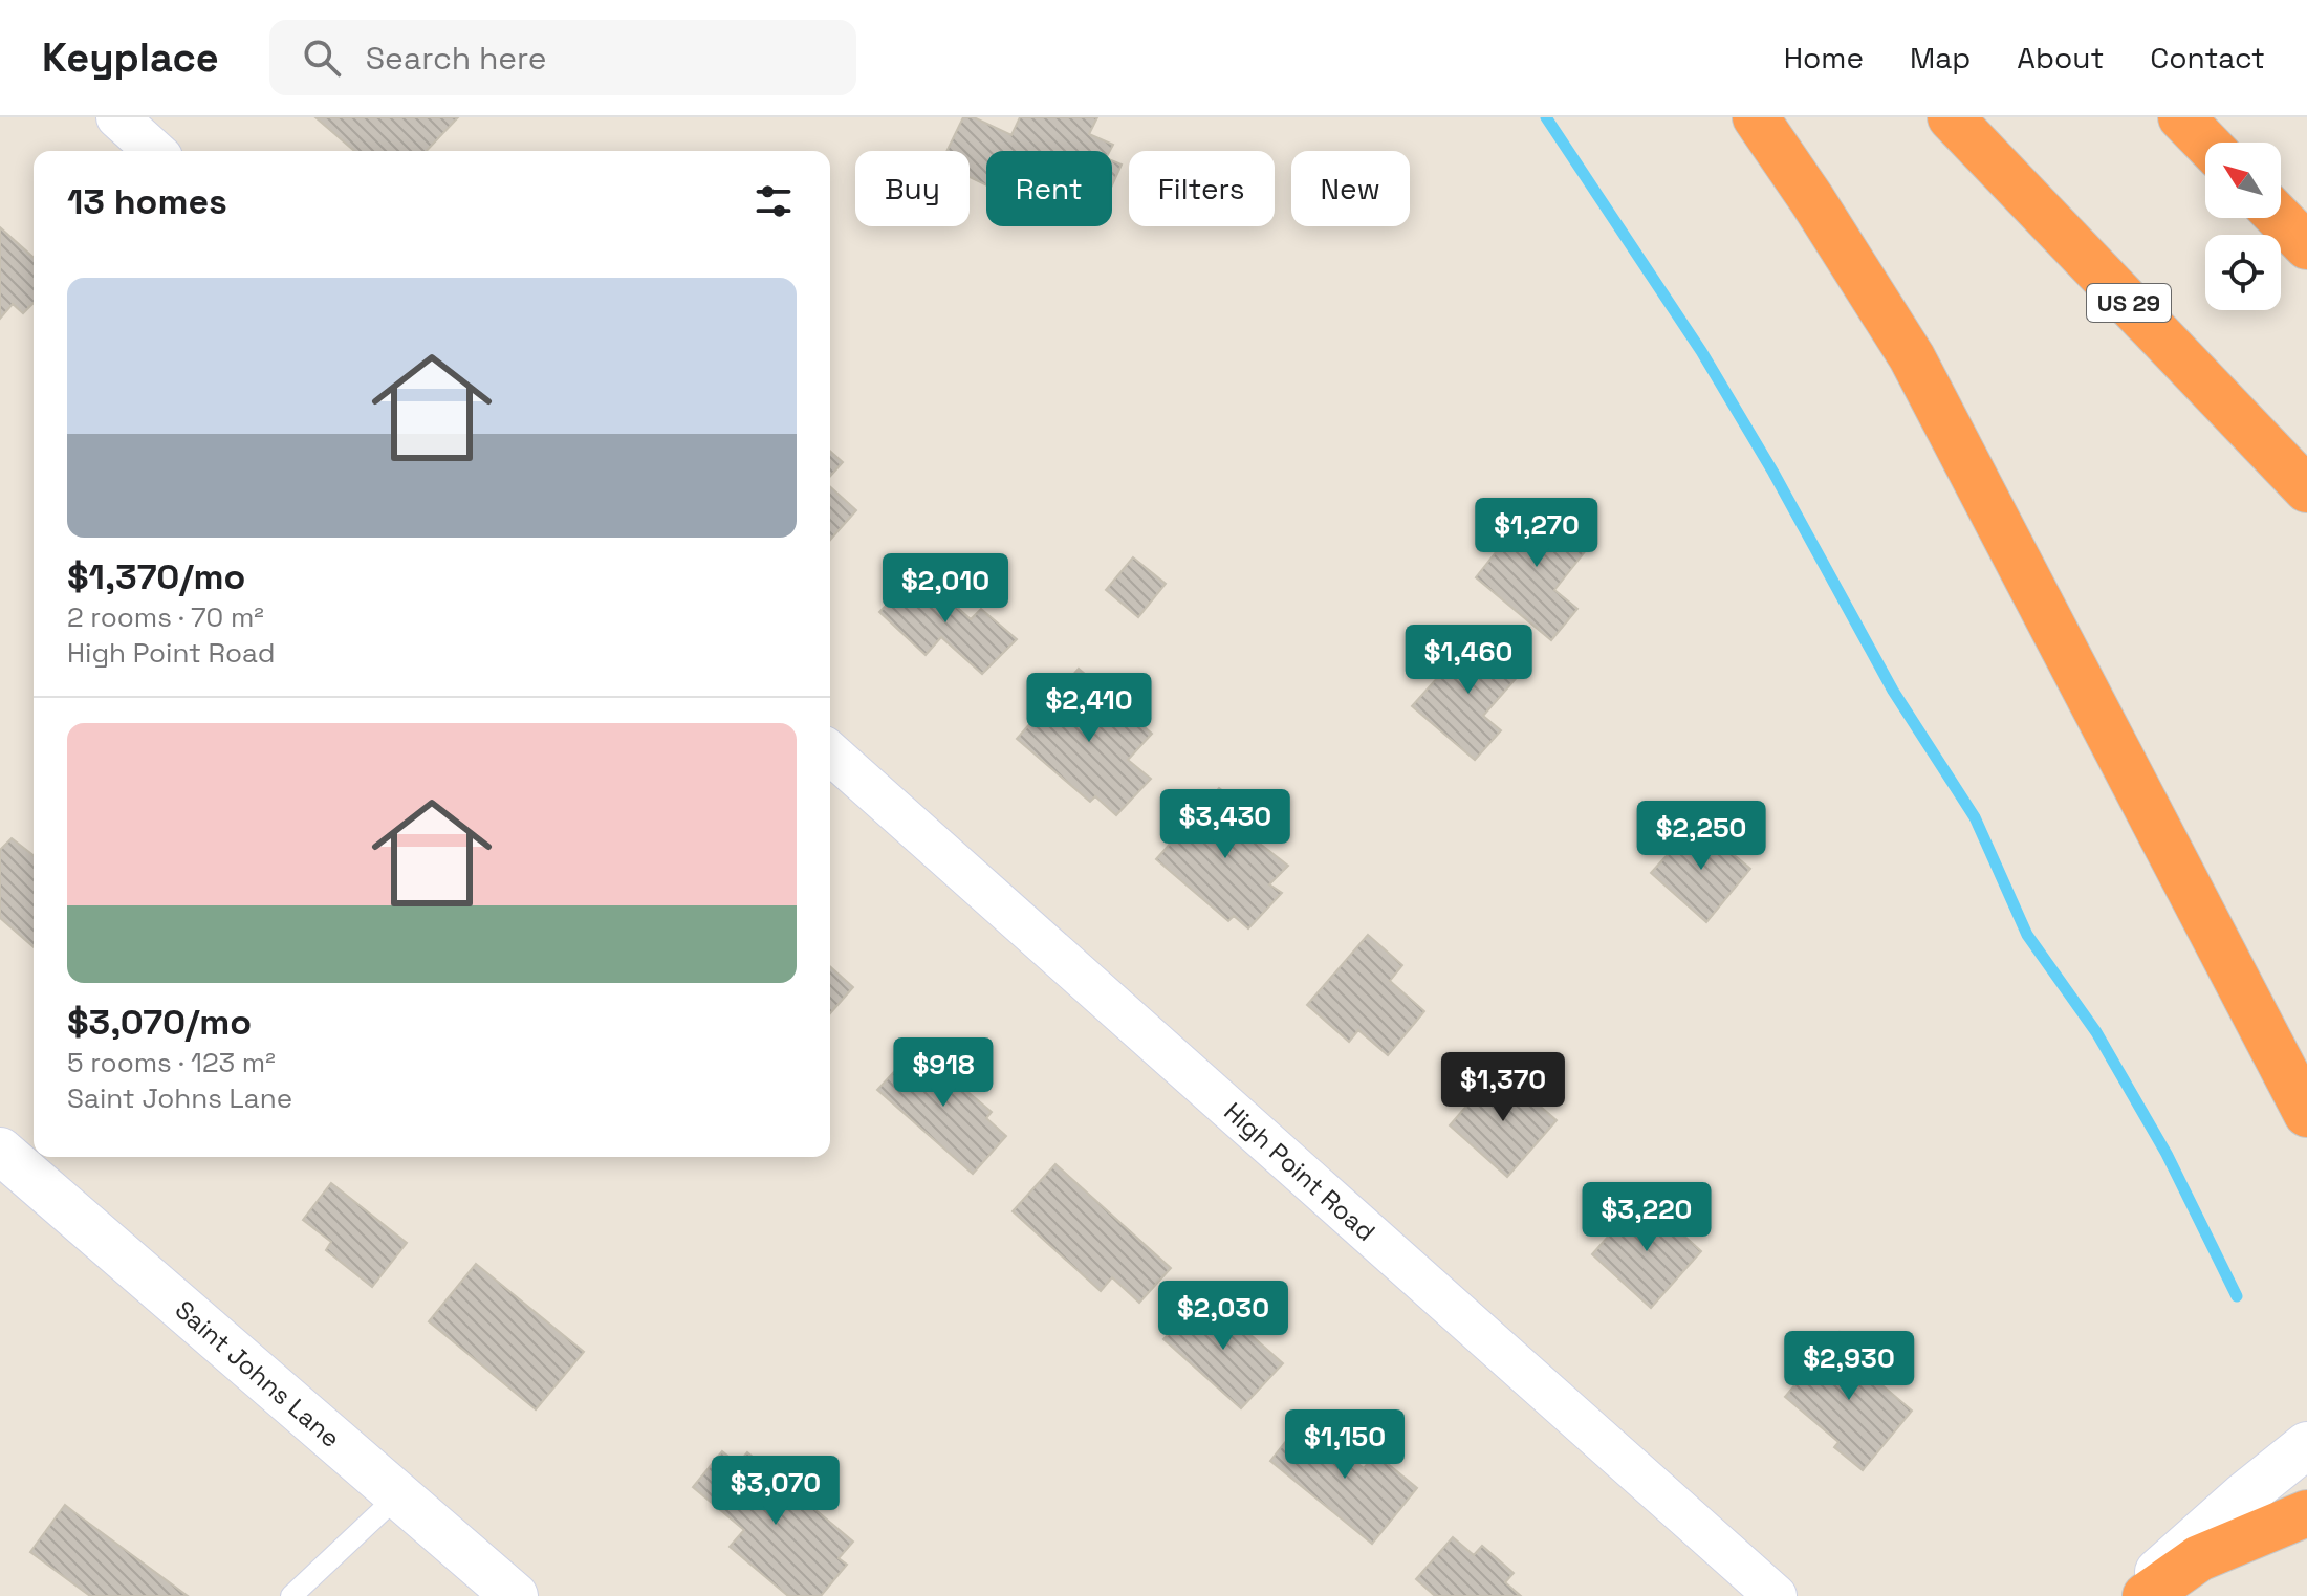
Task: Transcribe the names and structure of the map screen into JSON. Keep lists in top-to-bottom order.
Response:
{
  "streets": {
    "highway": ["US 29"],
    "street": ["High Point Road", "Saint Johns Lane"]
  },
  "north": "top left",
  "page": {
    "header": "Keyplace",
    "search": "Search here",
    "nav": [
      "Home",
      "Map",
      "About",
      "Contact"
    ],
    "chip": [
      "Buy",
      "Rent",
      "Filters",
      "New"
    ],
    "heading": "13 homes",
    "list": [
      {
        "name": "$1,370/mo",
        "note": "2 rooms · 70 m² · High Point Road"
      },
      {
        "name": "$3,070/mo",
        "note": "5 rooms · 123 m² · Saint Johns Lane"
      }
    ],
    "price": [
      "$1,270",
      "$2,010",
      "$1,460",
      "$2,410",
      "$3,430",
      "$2,250",
      "$918",
      "$1,370",
      "$3,220",
      "$2,030",
      "$2,930",
      "$1,150",
      "$3,070"
    ]
  }
}
